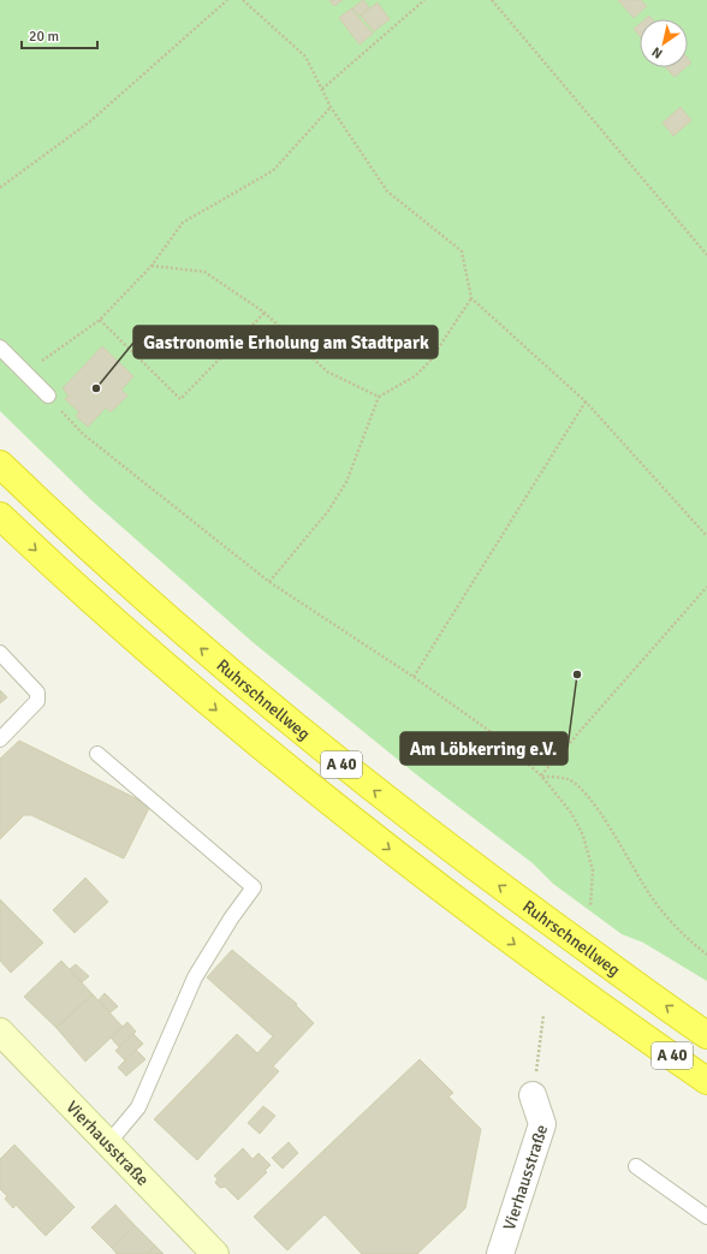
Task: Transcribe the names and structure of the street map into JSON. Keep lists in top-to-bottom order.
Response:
{
  "streets": {
    "highway": ["Ruhrschnellweg", "A 40"],
    "street": ["Vierhausstraße"]
  },
  "places": ["Gastronomie Erholung am Stadtpark", "Am Löbkerring e.V."],
  "scale_bar": "20 m",
  "north": "bottom left"
}
